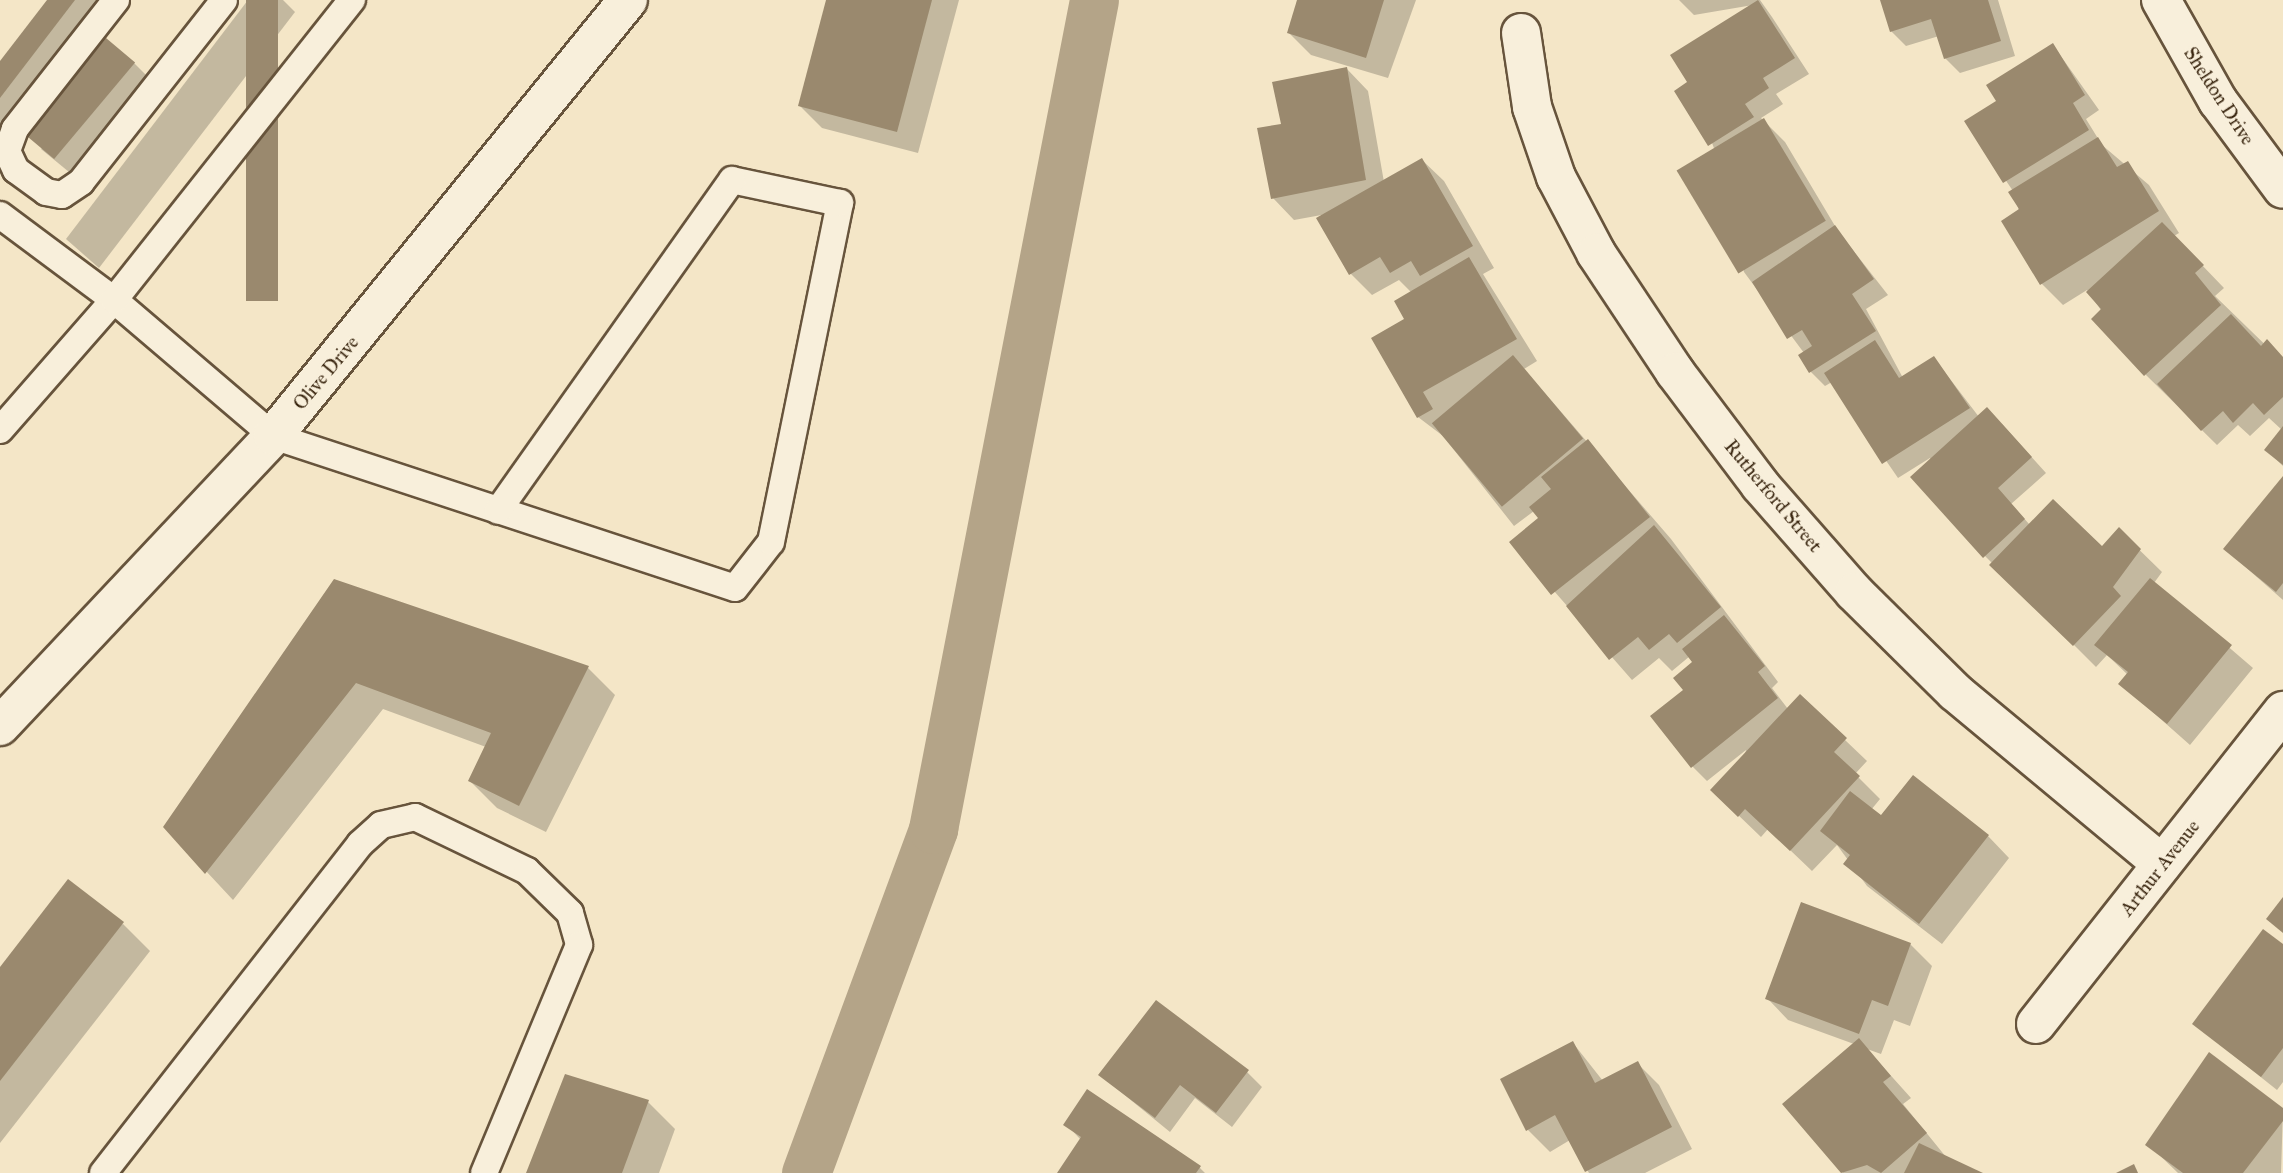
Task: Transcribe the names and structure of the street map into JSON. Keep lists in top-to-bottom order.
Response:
{
  "streets": {
    "street": [
      "Sheldon Drive",
      "Olive Drive",
      "Rutherford Street",
      "Arthur Avenue"
    ]
  },
  "crossings": [
    ["Rutherford Street", "Arthur Avenue"]
  ]
}
